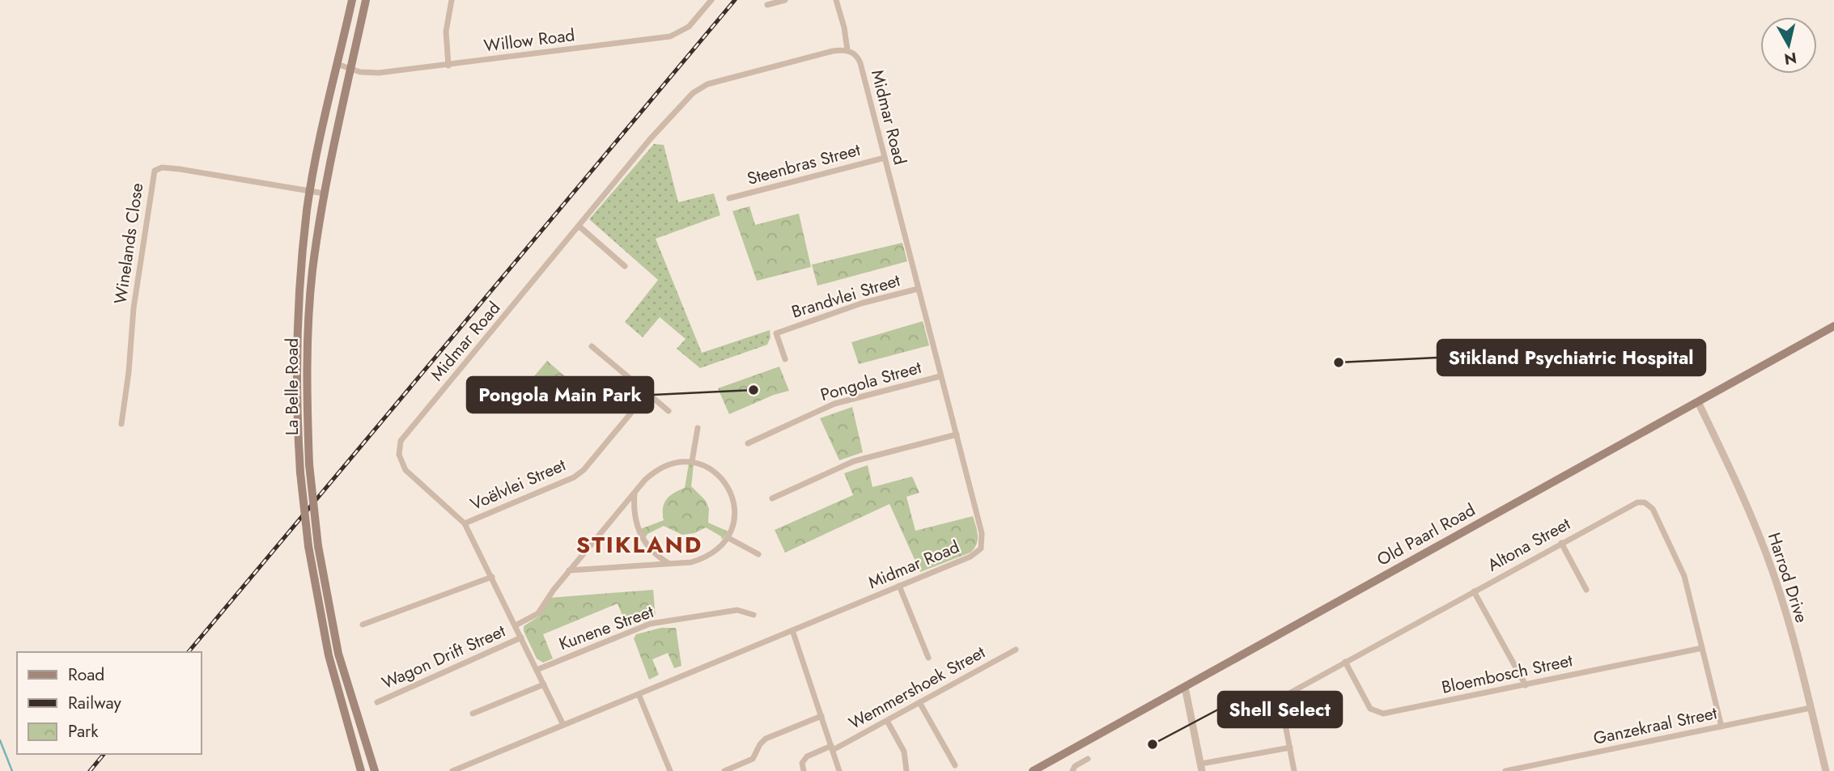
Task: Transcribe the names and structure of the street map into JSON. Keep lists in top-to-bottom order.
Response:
{
  "streets": {
    "main road": ["La Belle Road", "Old Paarl Road"],
    "street": [
      "Willow Road",
      "Midmar Road",
      "Steenbras Street",
      "Winelands Close",
      "Brandvlei Street",
      "Pongola Street",
      "Voëlvlei Street",
      "Altona Street",
      "Harrod Drive",
      "Kunene Street",
      "Wagon Drift Street",
      "Bloembosch Street",
      "Wemmershoek Street",
      "Ganzekraal Street"
    ]
  },
  "crossings": [
    ["Willow Road", "La Belle Road"],
    ["Midmar Road", "Steenbras Street"],
    ["Midmar Road", "Brandvlei Street"],
    ["Midmar Road", "Pongola Street"],
    ["Midmar Road", "Voëlvlei Street"],
    ["Midmar Road", "Kunene Street"],
    ["Midmar Road", "Wagon Drift Street"],
    ["Winelands Close", "La Belle Road"],
    ["Old Paarl Road", "Harrod Drive"],
    ["Altona Street", "Bloembosch Street"],
    ["Altona Street", "Ganzekraal Street"],
    ["Harrod Drive", "Ganzekraal Street"]
  ],
  "districts": ["STIKLAND"],
  "places": ["Stikland Psychiatric Hospital", "Pongola Main Park", "Shell Select"],
  "legend": ["Road", "Railway", "Park"],
  "north": "bottom"
}
